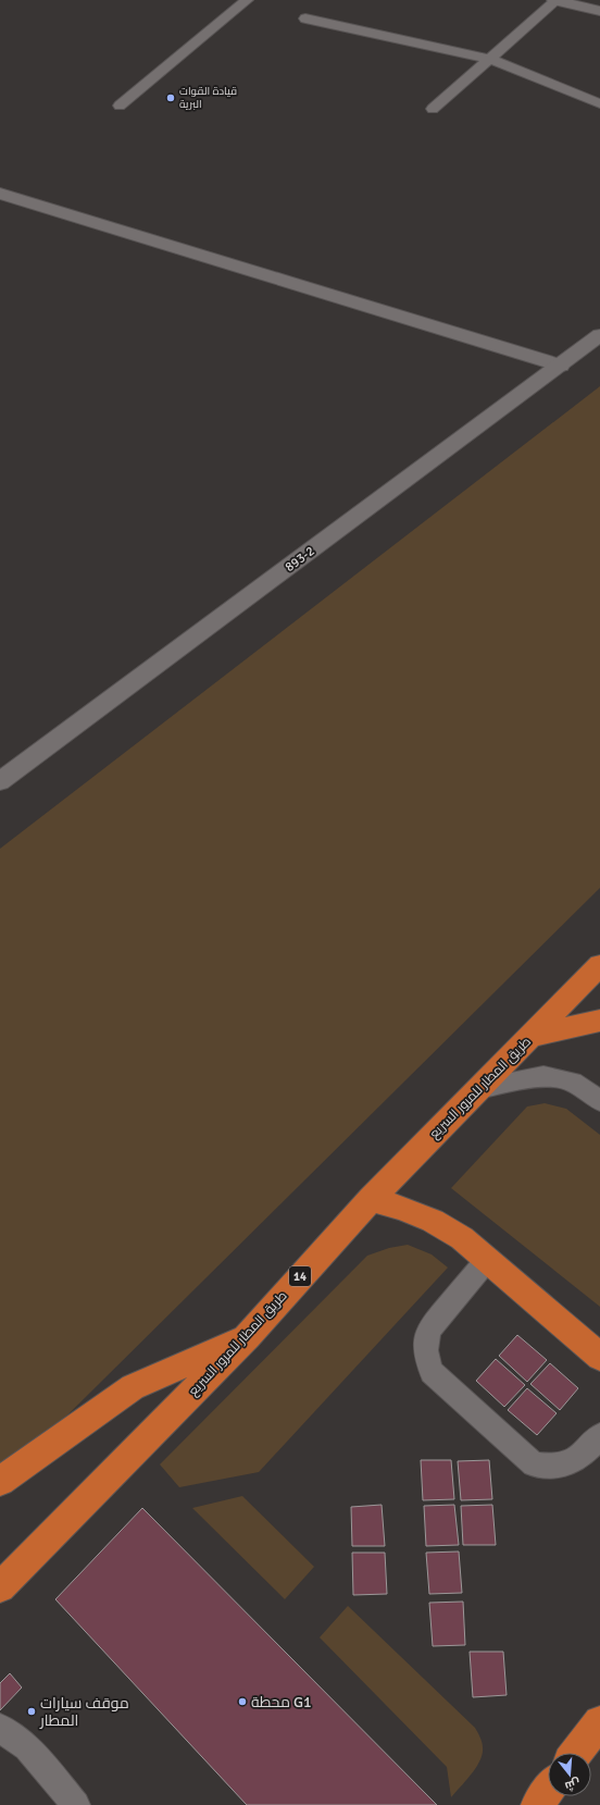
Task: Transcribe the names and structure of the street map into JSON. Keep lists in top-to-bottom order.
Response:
{
  "streets": {
    "highway": ["طريق المطار للمرور السريع", "14"],
    "street": ["893-2"]
  },
  "places": ["قيادة القوات البرية", "محطة G1", "موقف سيارات المطار"],
  "north": "bottom"
}
